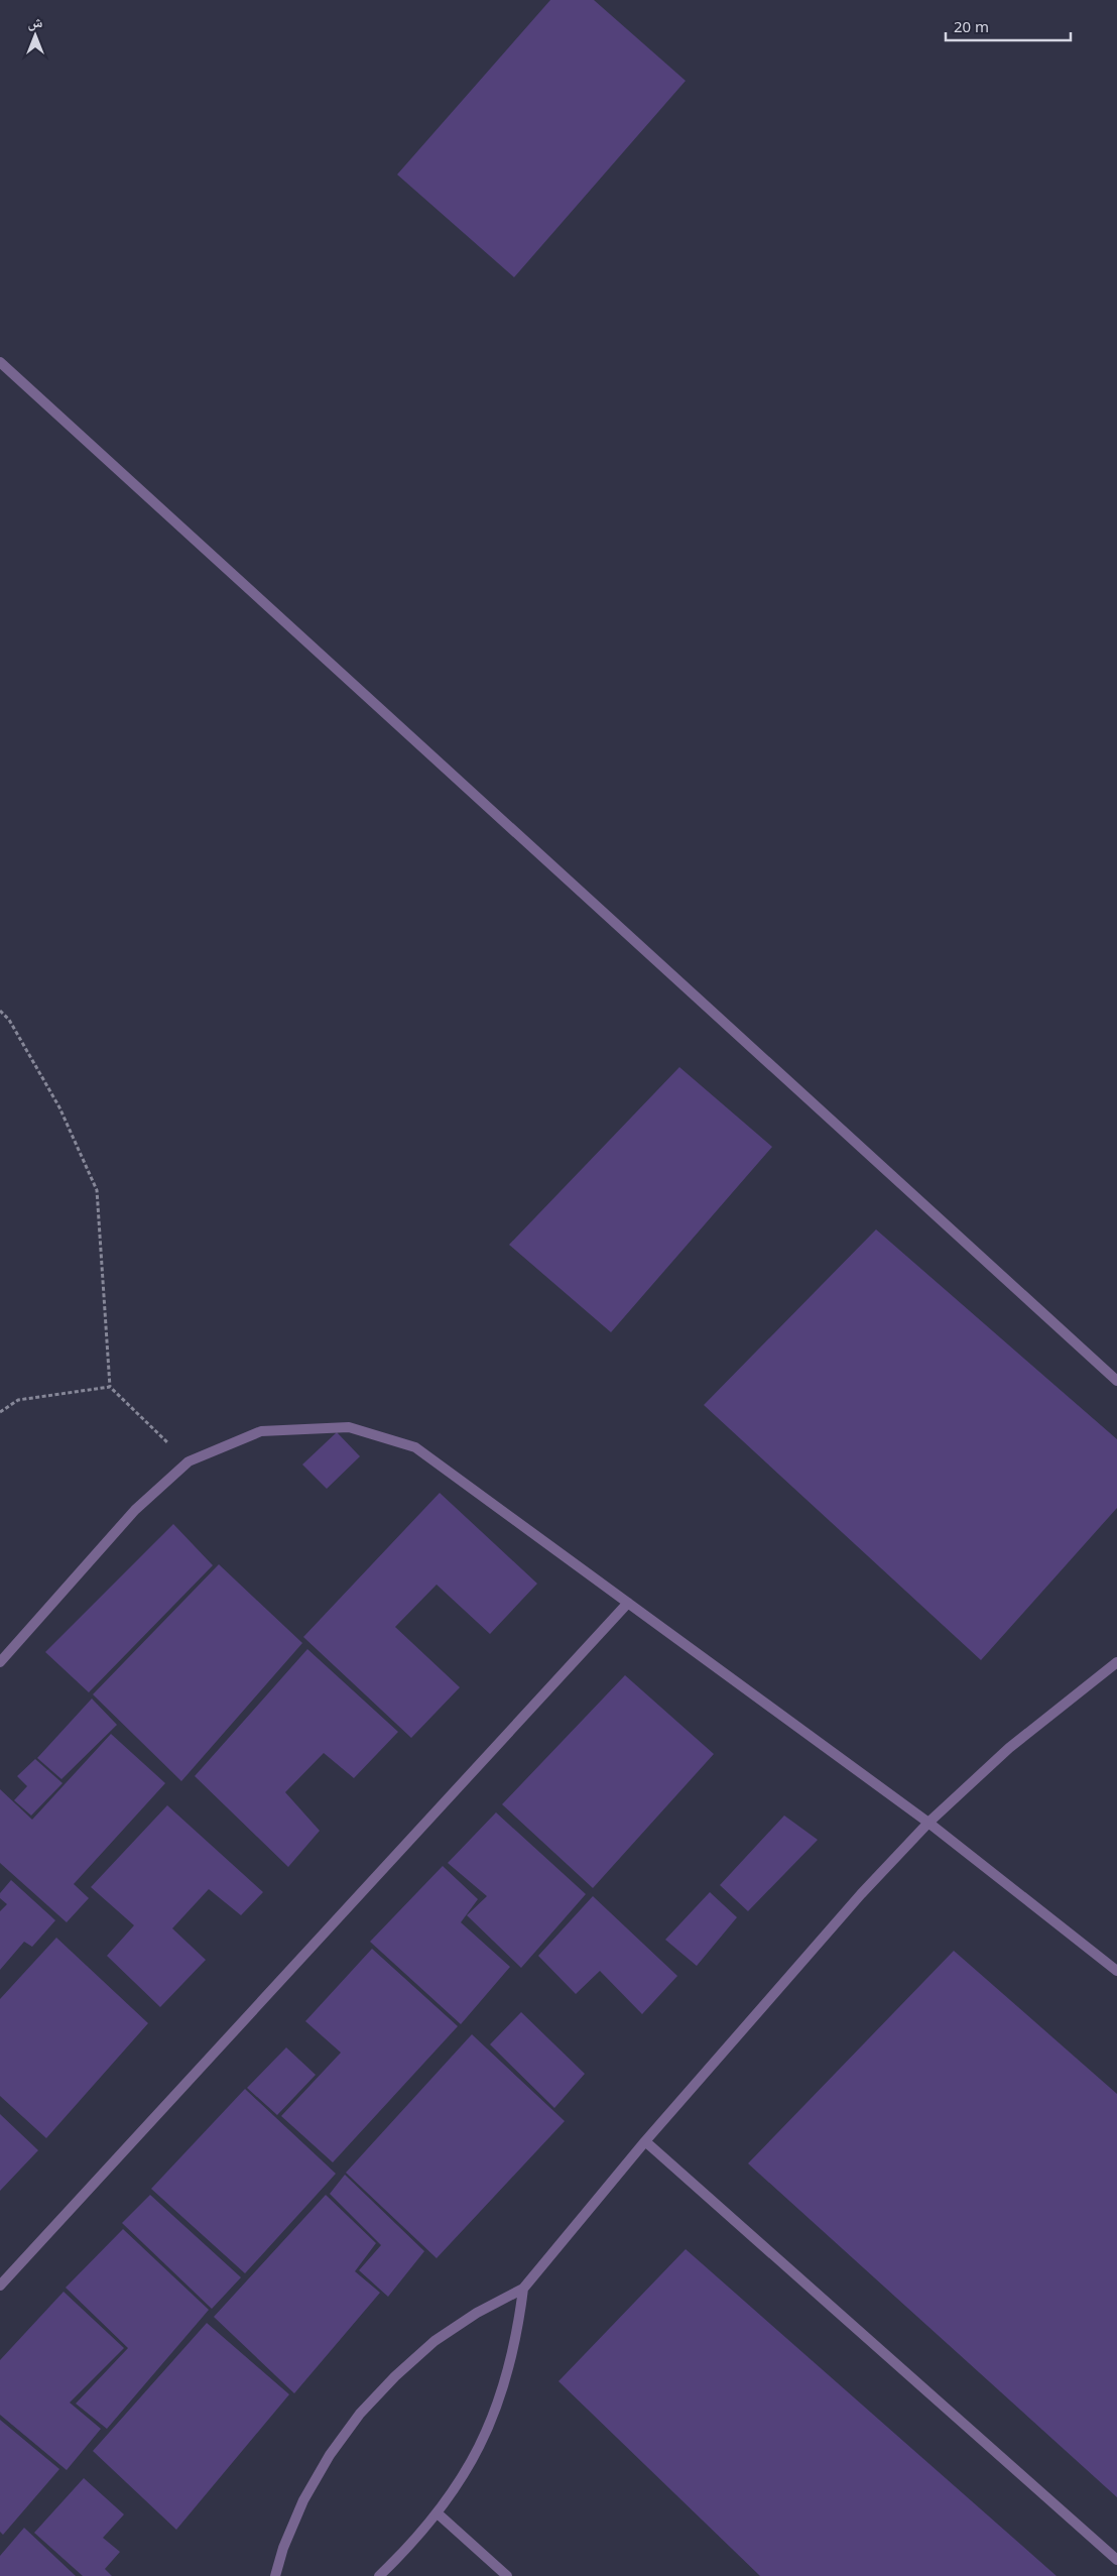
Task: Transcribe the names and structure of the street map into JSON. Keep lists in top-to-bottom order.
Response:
{
  "scale_bar": "20 m",
  "north": "top"
}
